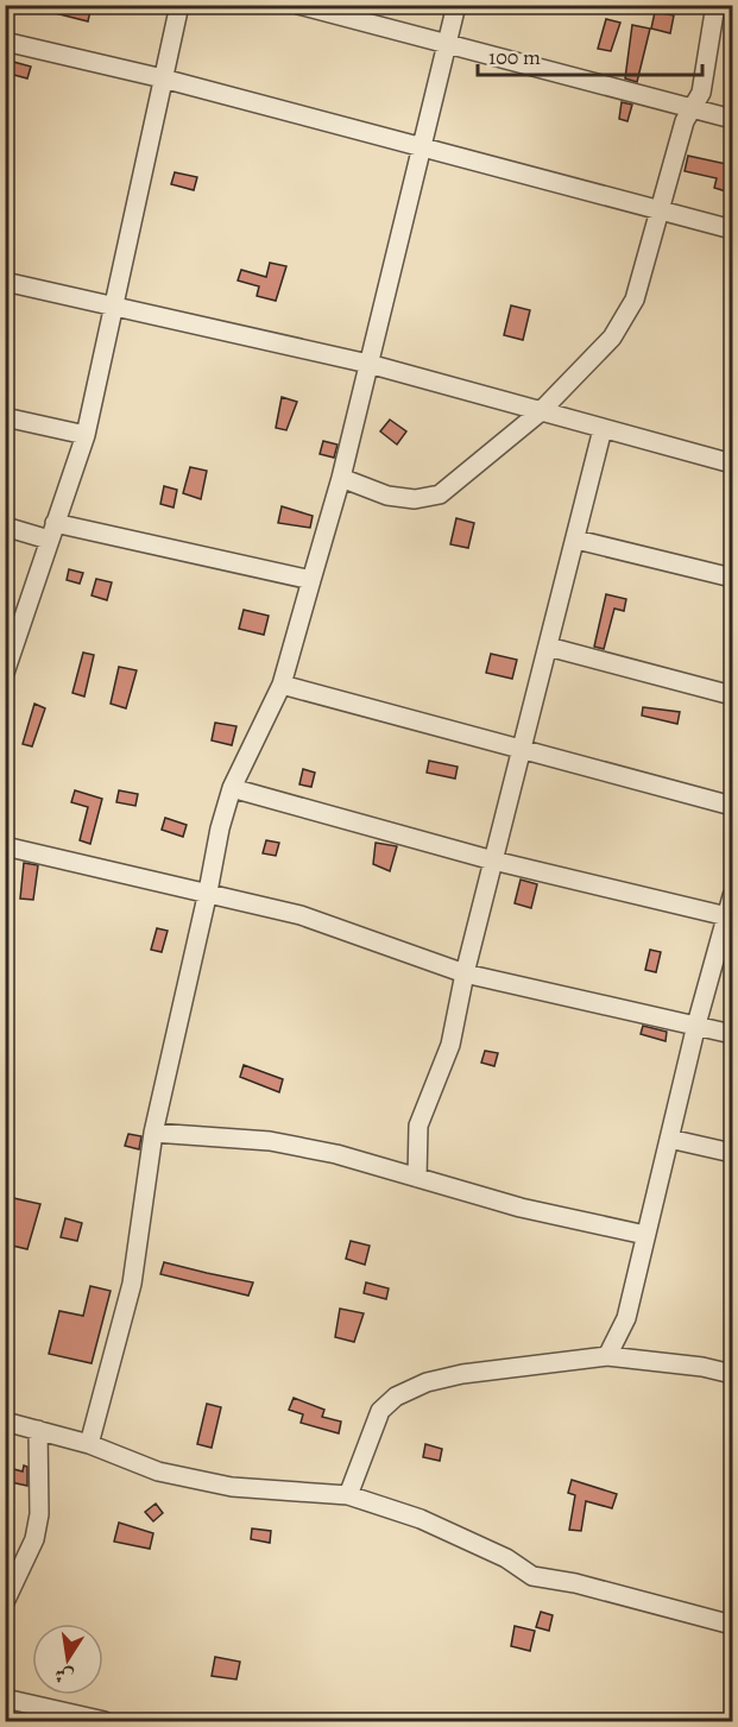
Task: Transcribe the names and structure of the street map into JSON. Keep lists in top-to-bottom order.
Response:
{
  "scale_bar": "100 m",
  "north": "bottom"
}
